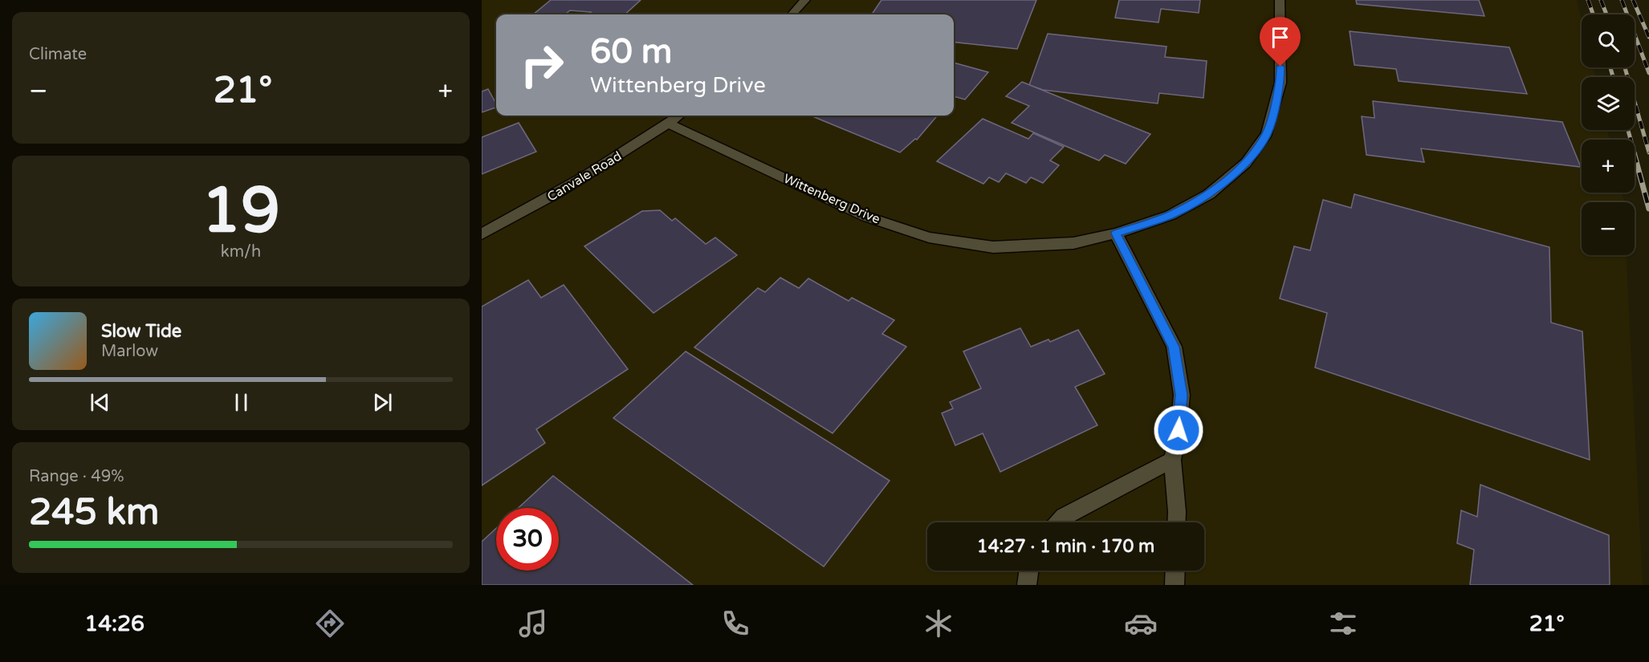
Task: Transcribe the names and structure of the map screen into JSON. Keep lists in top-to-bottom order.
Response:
{
  "streets": {
    "street": ["Canvale Road", "Wittenberg Drive"]
  },
  "crossings": [
    ["Canvale Road", "Wittenberg Drive"]
  ],
  "page": {
    "tile": [
      "Climate",
      ["19", "km/h"],
      ["Range · 49%", "245 km"]
    ],
    "map_buttons": ["+", "−"],
    "turn": ["60 m", "Wittenberg Drive"],
    "heat": ["−", "21°", "+"],
    "song": ["Slow Tide", "Marlow"],
    "limit": "30",
    "trip": "14:27 · 1 min · 170 m",
    "tabs": ["14:26", "21°"]
  }
}
